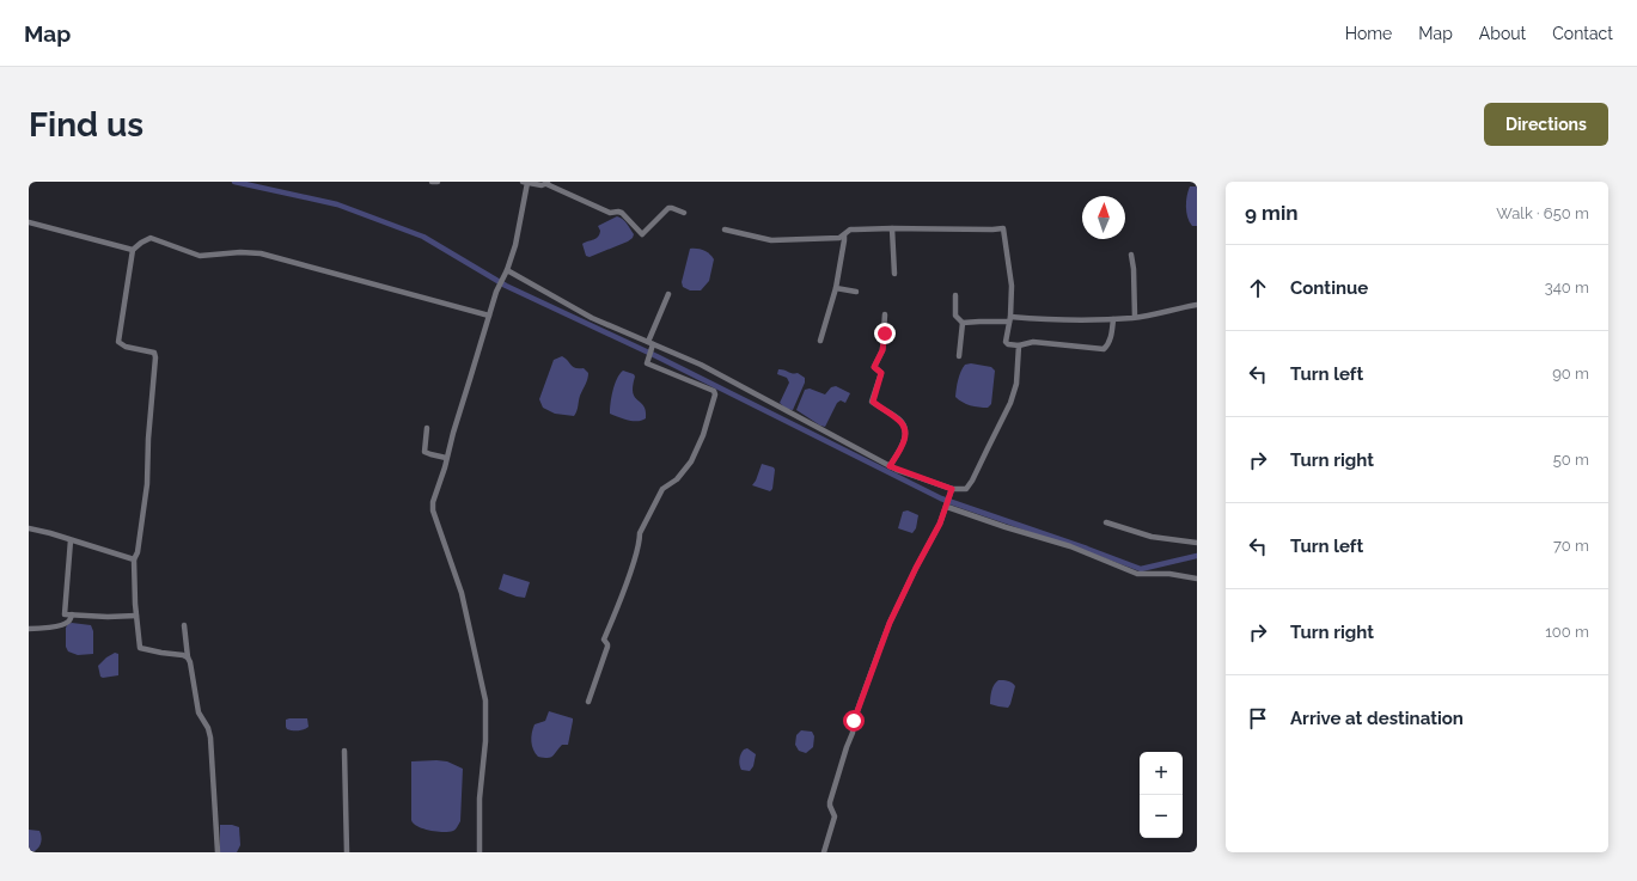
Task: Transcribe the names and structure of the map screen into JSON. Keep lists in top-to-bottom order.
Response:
{
  "north": "top",
  "page": {
    "header": "Map",
    "nav": [
      "Home",
      "Map",
      "About",
      "Contact"
    ],
    "buttons": "Directions",
    "title": "Find us",
    "heading": ["9 min", "Walk · 650 m"],
    "list": [
      ["Continue", "340 m"],
      ["Turn left", "90 m"],
      ["Turn right", "50 m"],
      ["Turn left", "70 m"],
      ["Turn right", "100 m"],
      "Arrive at destination"
    ],
    "map_buttons": ["+", "−"]
  }
}
